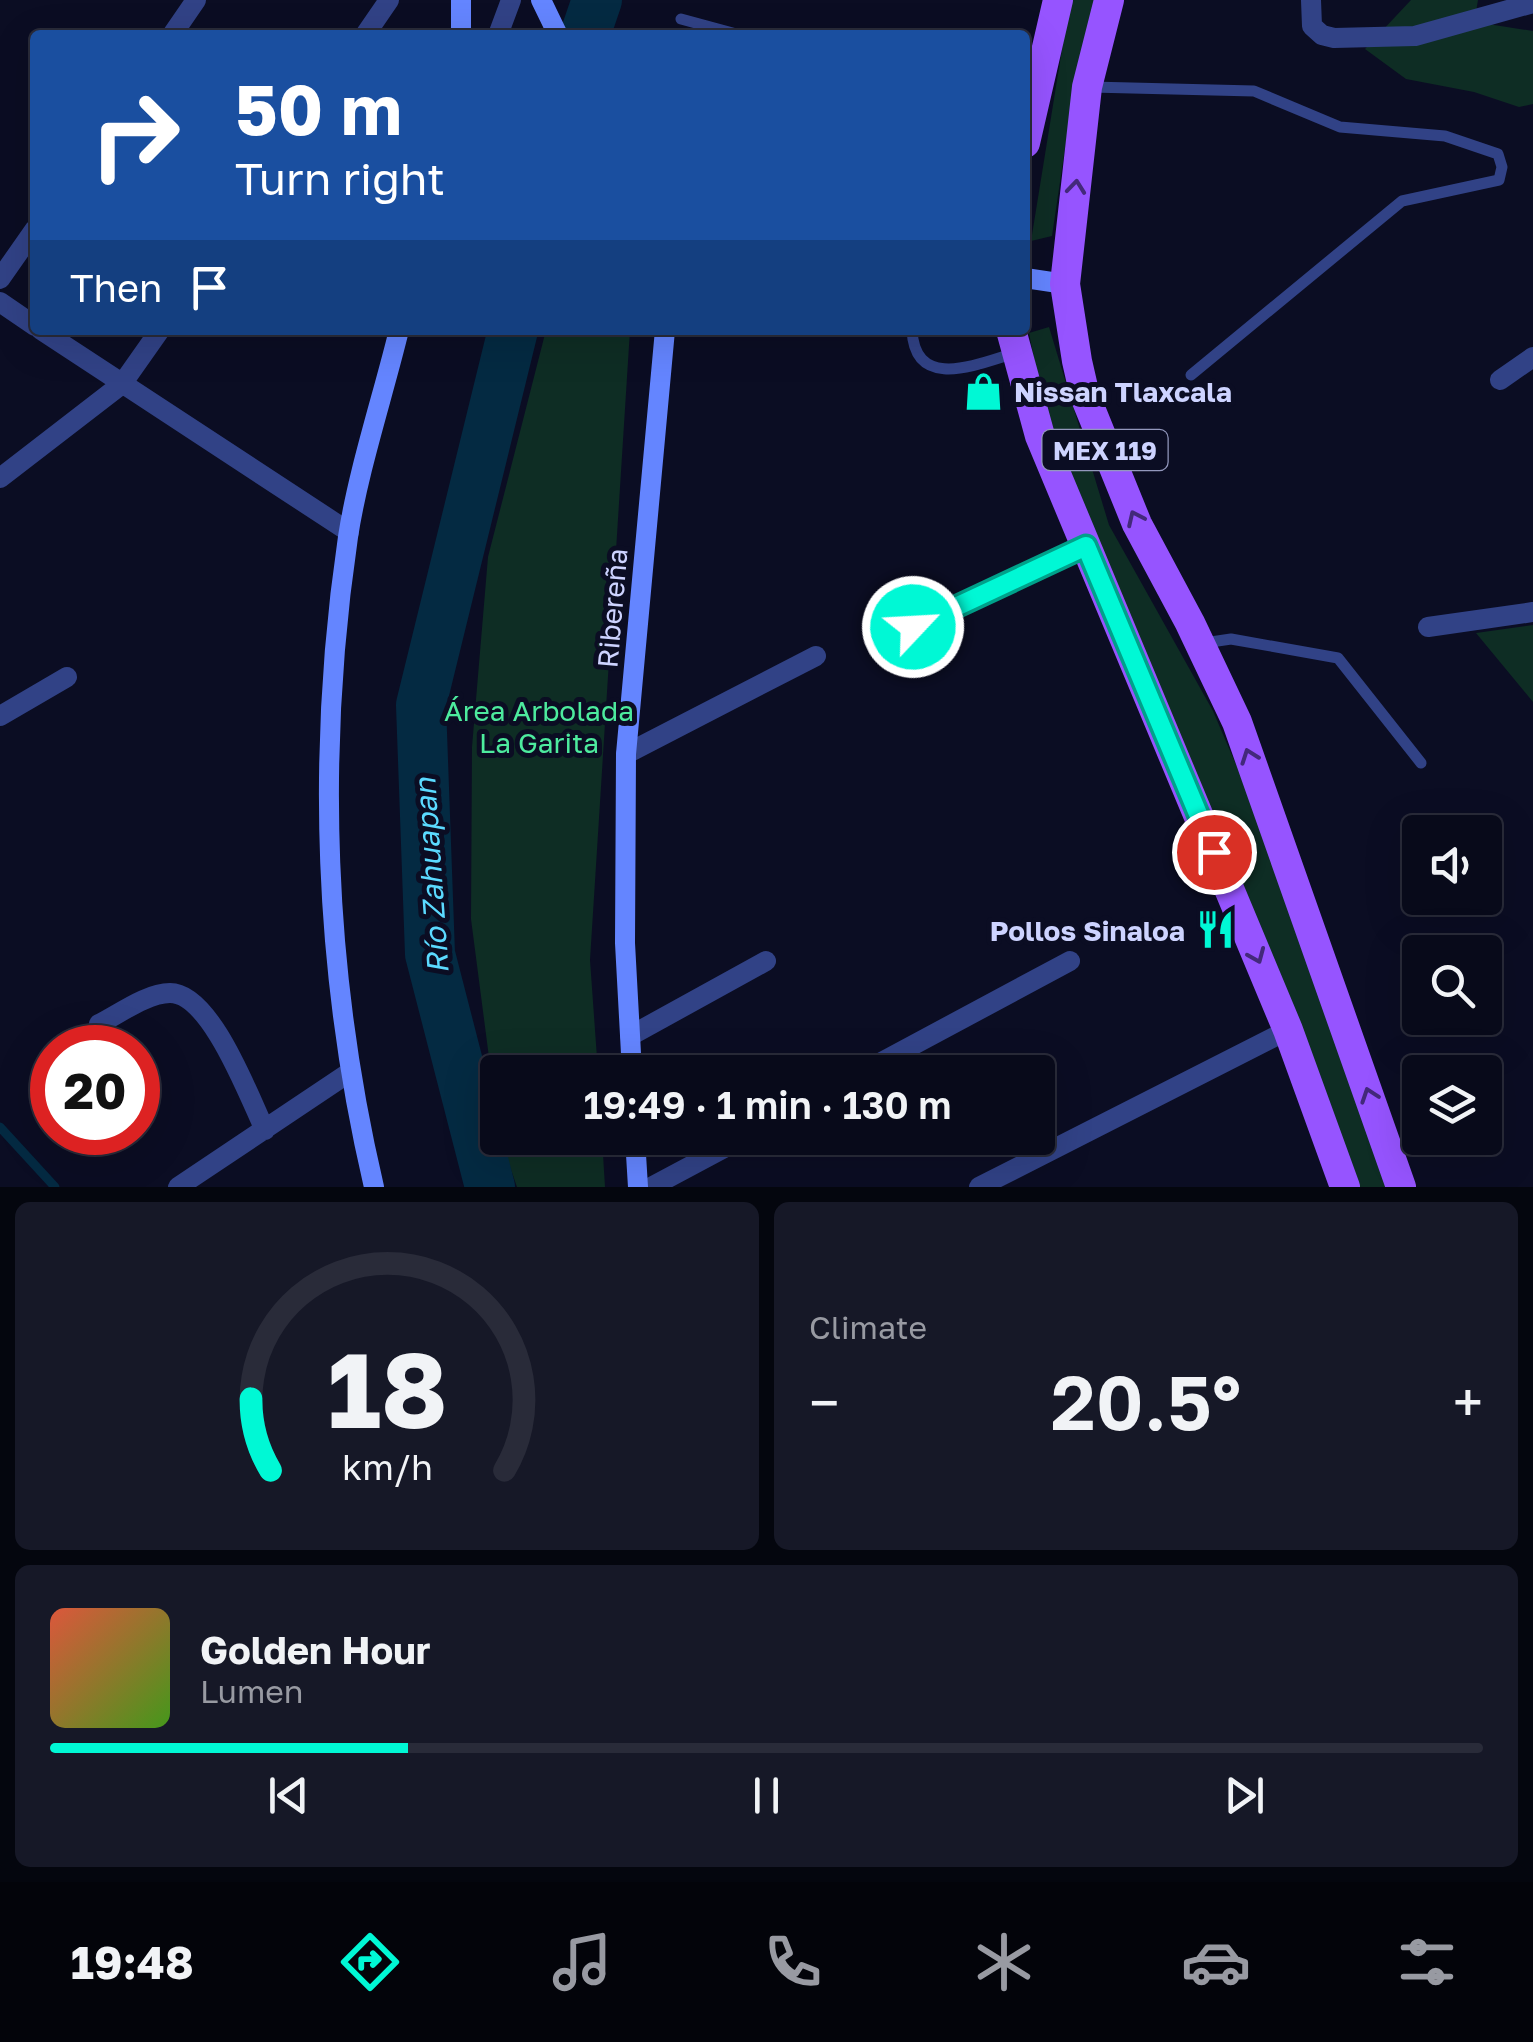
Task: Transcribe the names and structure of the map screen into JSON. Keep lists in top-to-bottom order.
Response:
{
  "streets": {
    "main road": ["MEX 119"],
    "street": ["Ribereña"]
  },
  "water": ["Río Zahuapan"],
  "parks": ["Área Arbolada La Garita"],
  "places": {
    "shop": ["Nissan Tlaxcala"],
    "restaurant": ["Pollos Sinaloa"]
  },
  "page": {
    "turn": ["50 m", "Turn right"],
    "then": "Then",
    "limit": "20",
    "trip": "19:49 · 1 min · 130 m",
    "tile": "Climate",
    "heat": ["−", "20.5°", "+"],
    "song": ["Golden Hour", "Lumen"],
    "tabs": "19:48",
    "gauge": ["18", "km/h"]
  }
}
